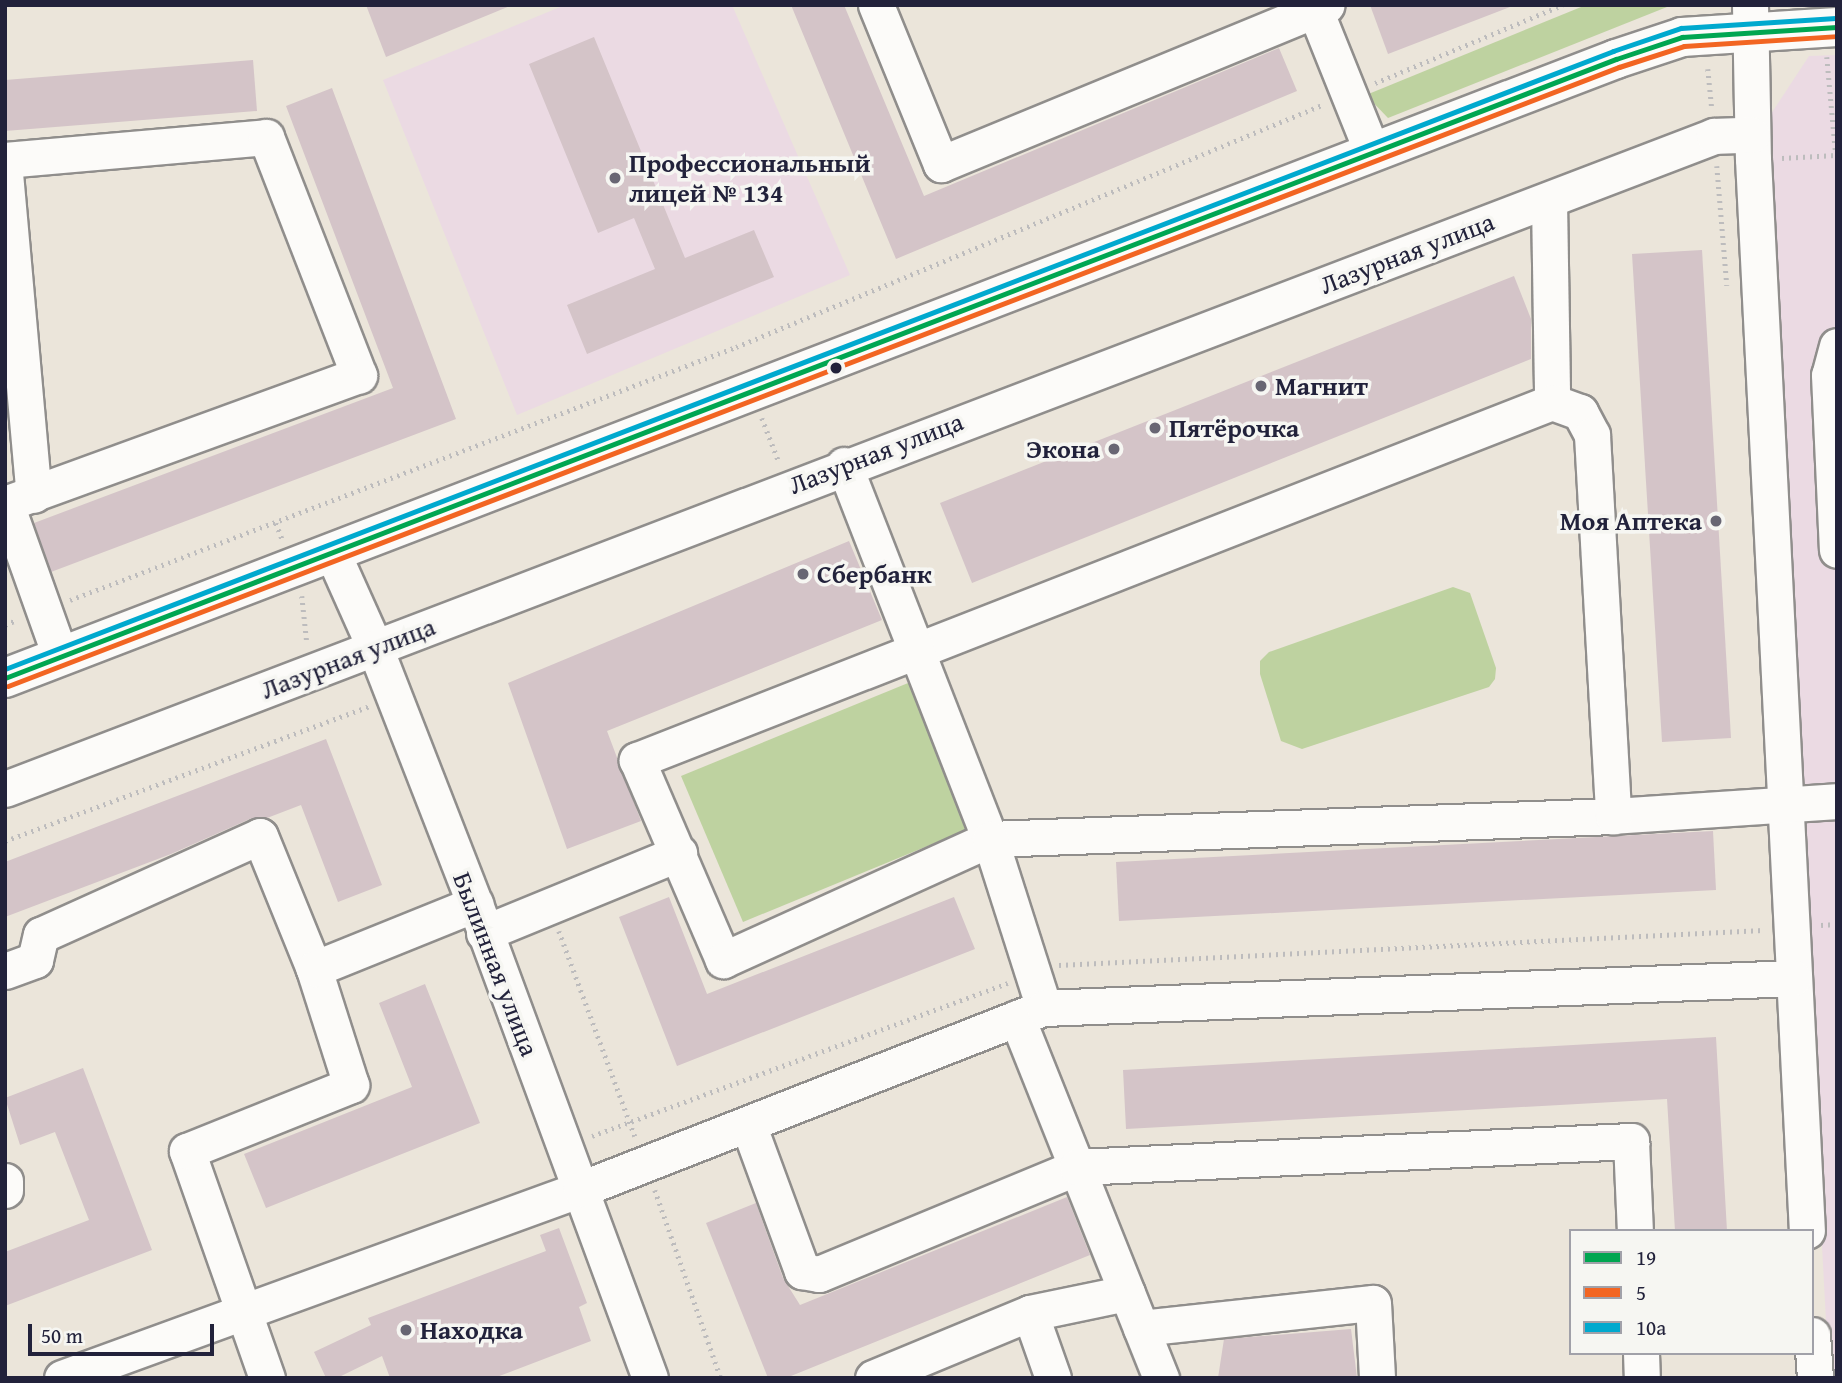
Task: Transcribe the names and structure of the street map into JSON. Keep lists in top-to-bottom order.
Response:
{
  "streets": {
    "street": ["Лазурная улица", "Былинная улица"]
  },
  "crossings": [
    ["Лазурная улица", "Былинная улица"]
  ],
  "places": [
    "Профессиональный лицей № 134",
    "Магнит",
    "Пятёрочка",
    "Экона",
    "Моя Аптека",
    "Сбербанк",
    "Находка"
  ],
  "lines": ["transit line 10а", "transit line 19", "transit line 5"],
  "legend": ["19", "5", "10а"],
  "scale_bar": "50 m"
}
